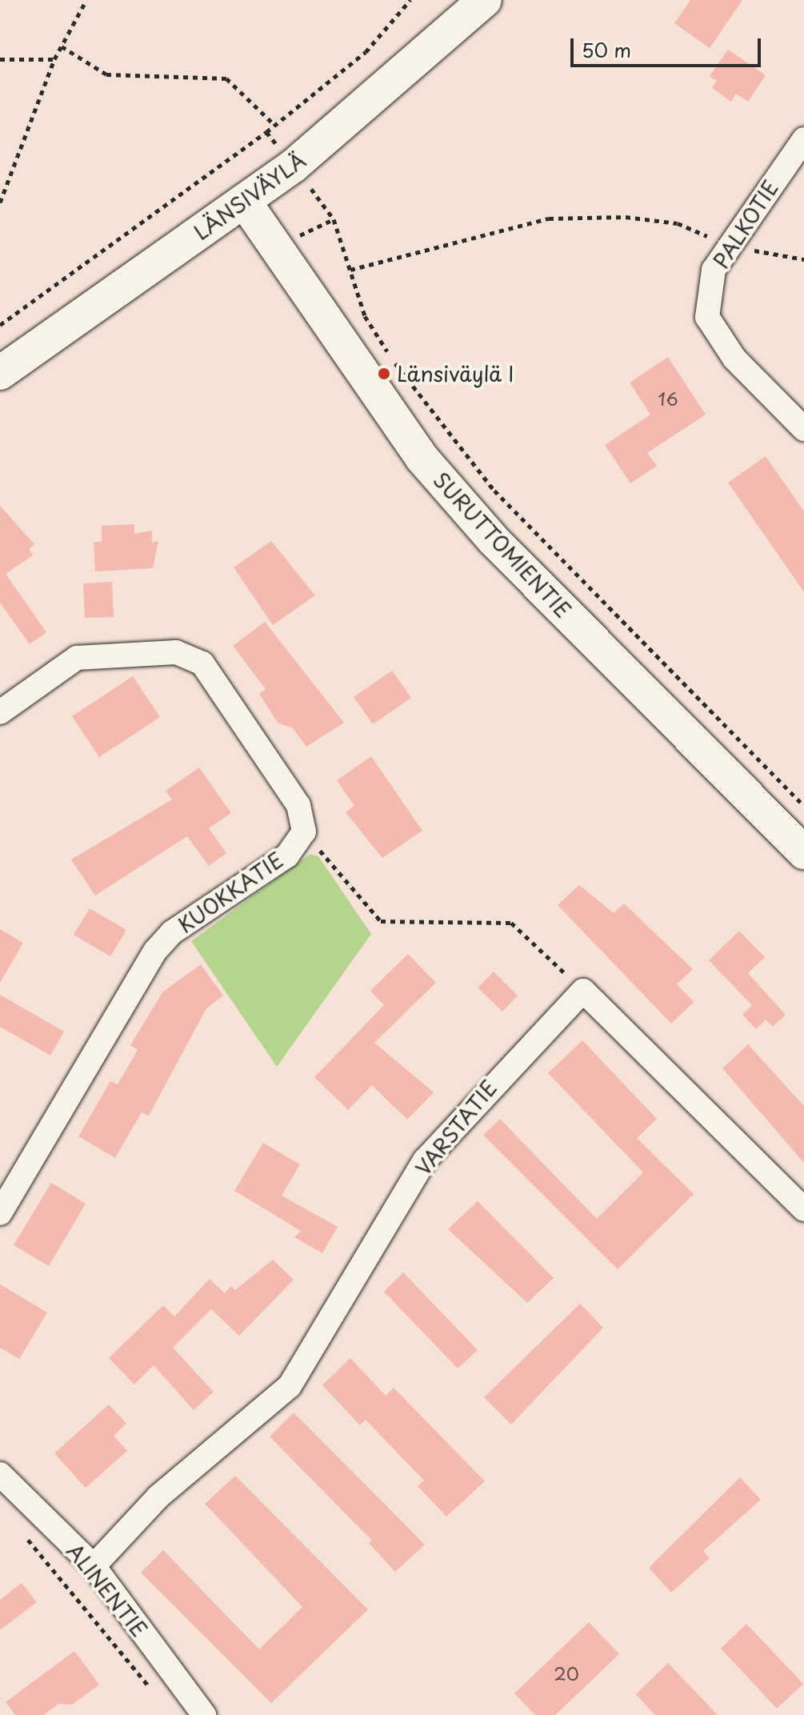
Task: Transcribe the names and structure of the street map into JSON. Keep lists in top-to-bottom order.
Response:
{
  "streets": {
    "street": [
      "LÄNSIVÄYLÄ",
      "PALKOTIE",
      "SURUTTOMIENTIE",
      "KUOKKATIE",
      "VARSTATIE",
      "ALINENTIE"
    ]
  },
  "crossings": [
    ["LÄNSIVÄYLÄ", "SURUTTOMIENTIE"],
    ["VARSTATIE", "ALINENTIE"]
  ],
  "places": ["Länsiväylä I"],
  "house_numbers": ["16", "20"],
  "scale_bar": "50 m"
}
